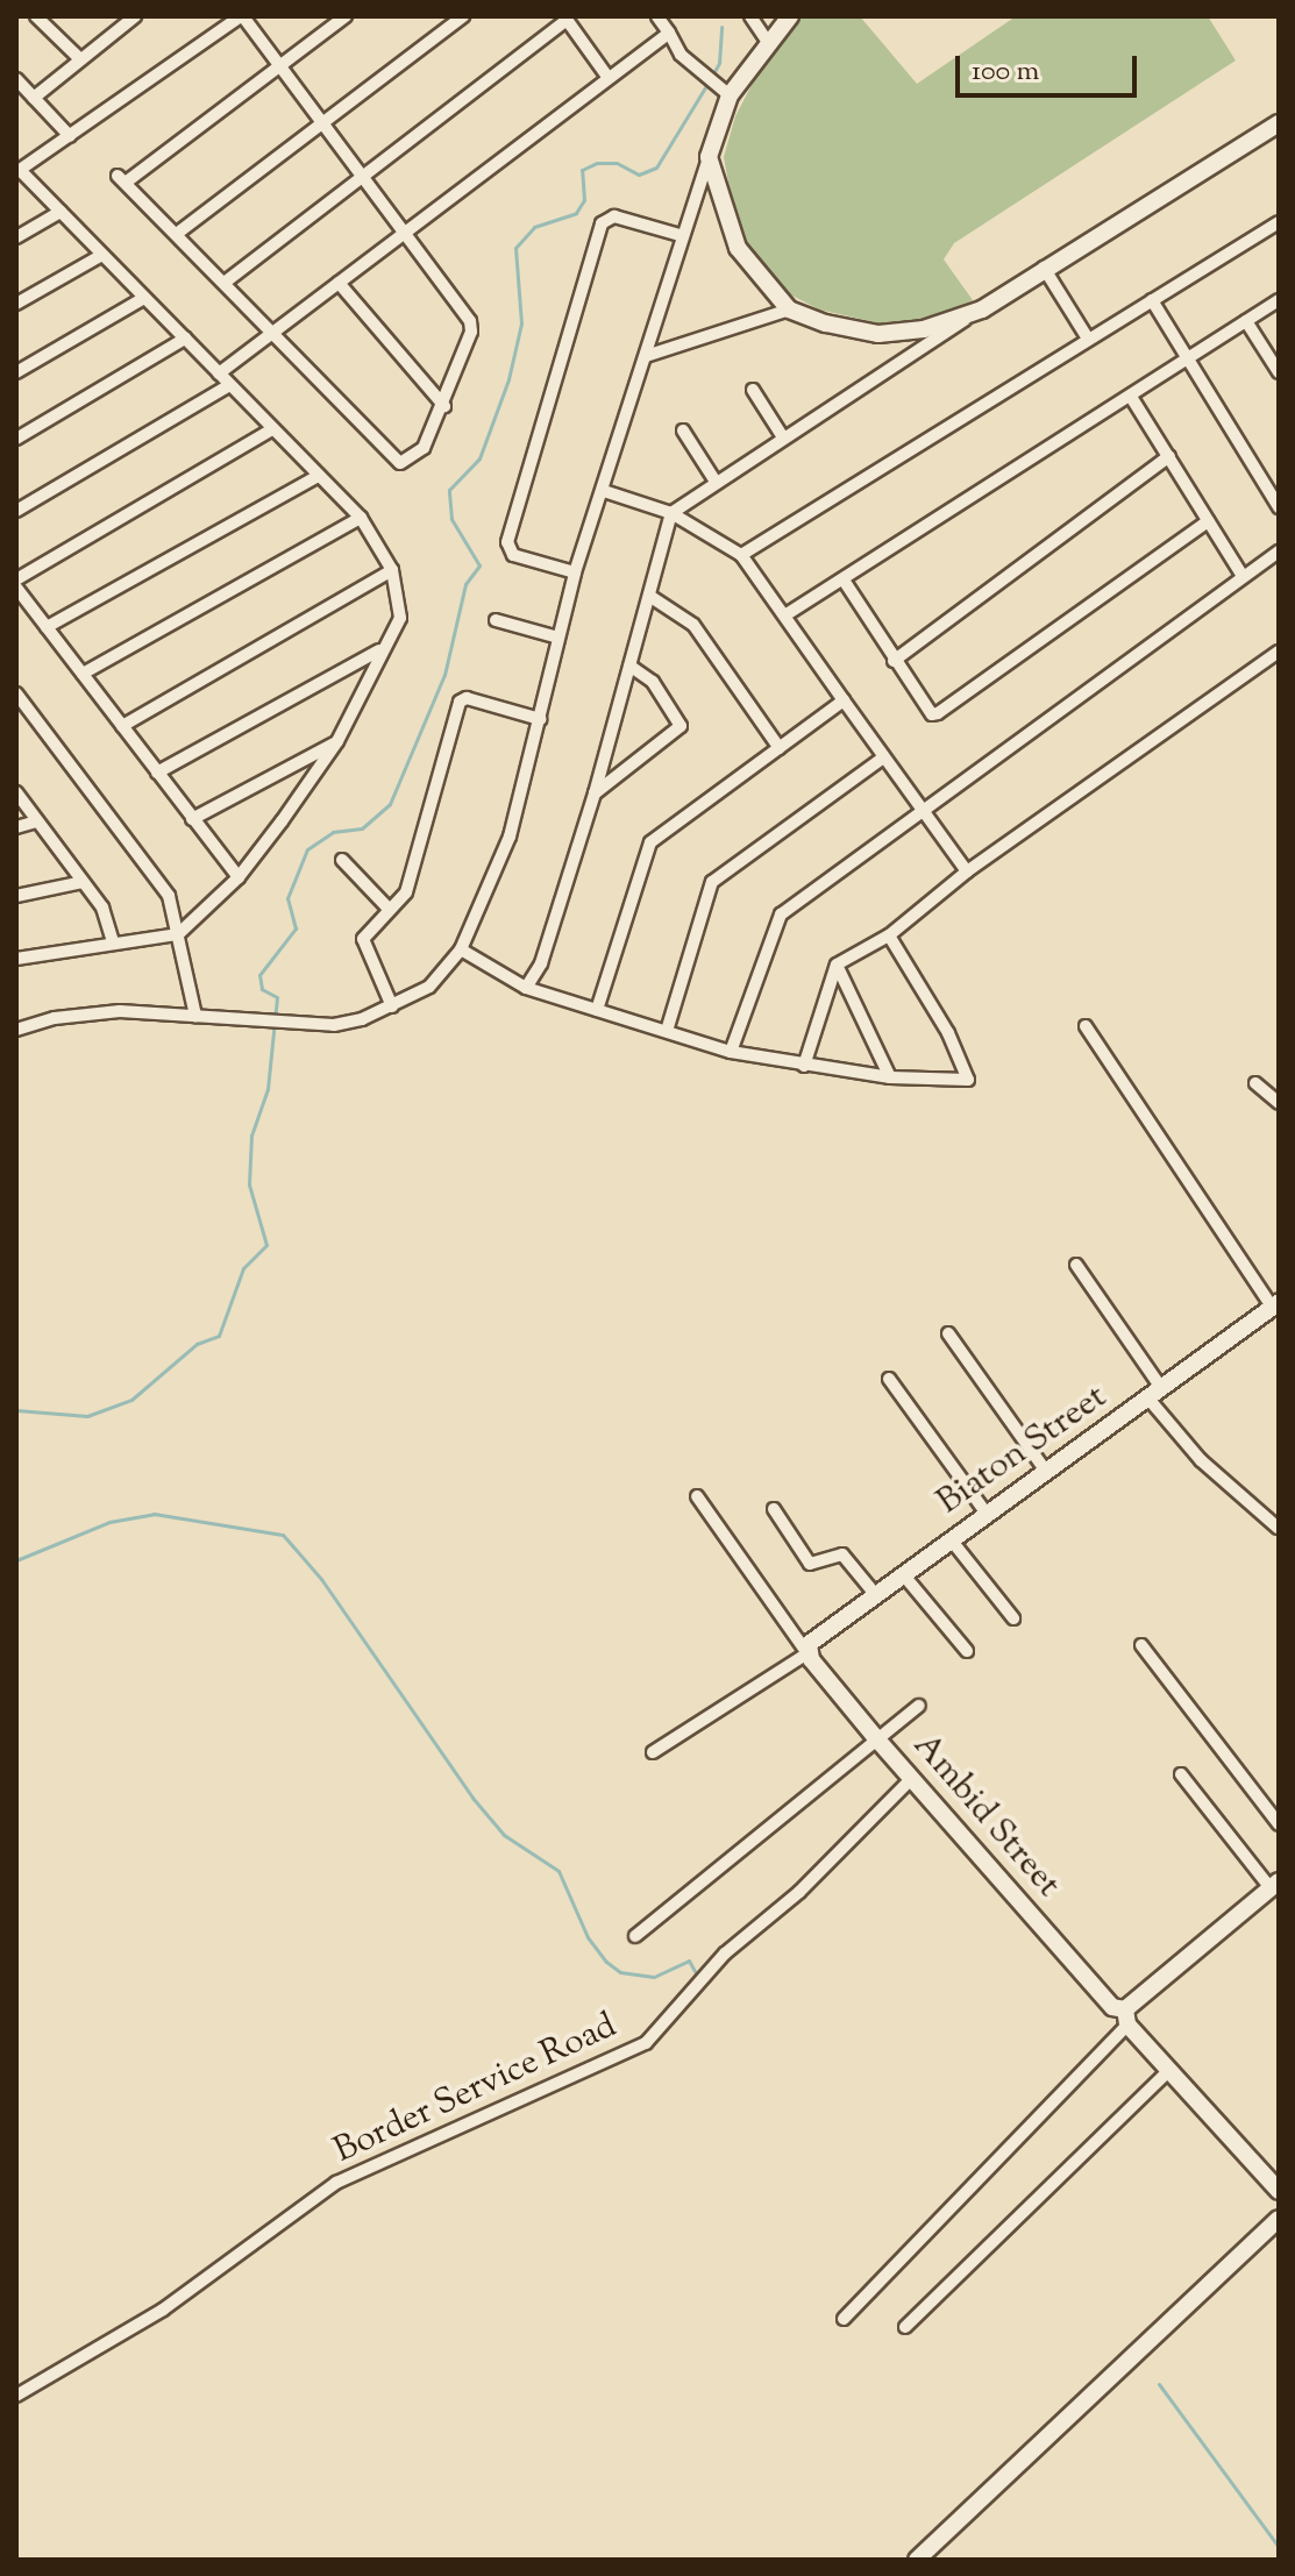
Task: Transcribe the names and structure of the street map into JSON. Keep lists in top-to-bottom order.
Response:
{
  "streets": {
    "street": ["Biaton Street", "Ambid Street", "Border Service Road"]
  },
  "crossings": [
    ["Biaton Street", "Ambid Street"],
    ["Ambid Street", "Border Service Road"]
  ],
  "scale_bar": "100 m"
}
